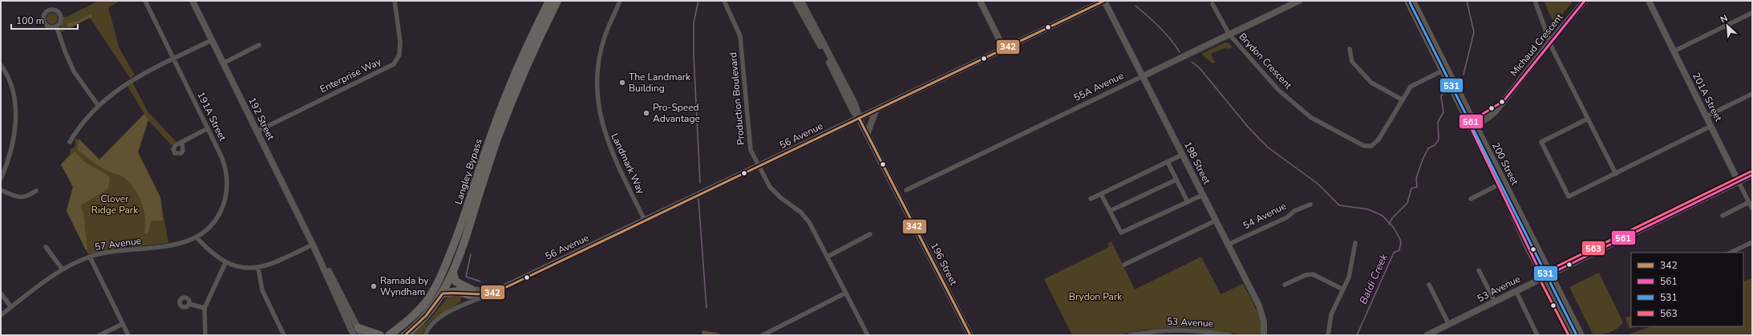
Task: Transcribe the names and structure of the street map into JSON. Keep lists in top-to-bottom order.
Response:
{
  "streets": {
    "highway": ["Langley Bypass"],
    "main road": [
      "Michaud Crescent",
      "55A Avenue",
      "201A Street",
      "192 Street",
      "56 Avenue",
      "198 Street",
      "200 Street",
      "196 Street",
      "53 Avenue"
    ],
    "street": [
      "Brydon Crescent",
      "Enterprise Way",
      "Production Boulevard",
      "191A Street",
      "Landmark Way",
      "54 Avenue",
      "57 Avenue"
    ]
  },
  "crossings": [
    ["Michaud Crescent", "200 Street"],
    ["Brydon Crescent", "55A Avenue"],
    ["Brydon Crescent", "200 Street"],
    ["Enterprise Way", "192 Street"],
    ["55A Avenue", "198 Street"],
    ["201A Street", "53 Avenue"],
    ["Production Boulevard", "56 Avenue"],
    ["191A Street", "57 Avenue"],
    ["56 Avenue", "198 Street"],
    ["56 Avenue", "Landmark Way"],
    ["56 Avenue", "196 Street"],
    ["198 Street", "54 Avenue"],
    ["200 Street", "53 Avenue"]
  ],
  "water": ["Baldi Creek"],
  "parks": ["Clover Ridge Park", "Brydon Park"],
  "places": ["The Landmark Building", "Pro-Speed Advantage", "Ramada by Wyndham"],
  "lines": [
    "transit line 342",
    "transit line 561",
    "transit line 531",
    "transit line 563"
  ],
  "legend": [
    "342",
    "561",
    "531",
    "563"
  ],
  "scale_bar": "100 m",
  "north": "top left"
}
